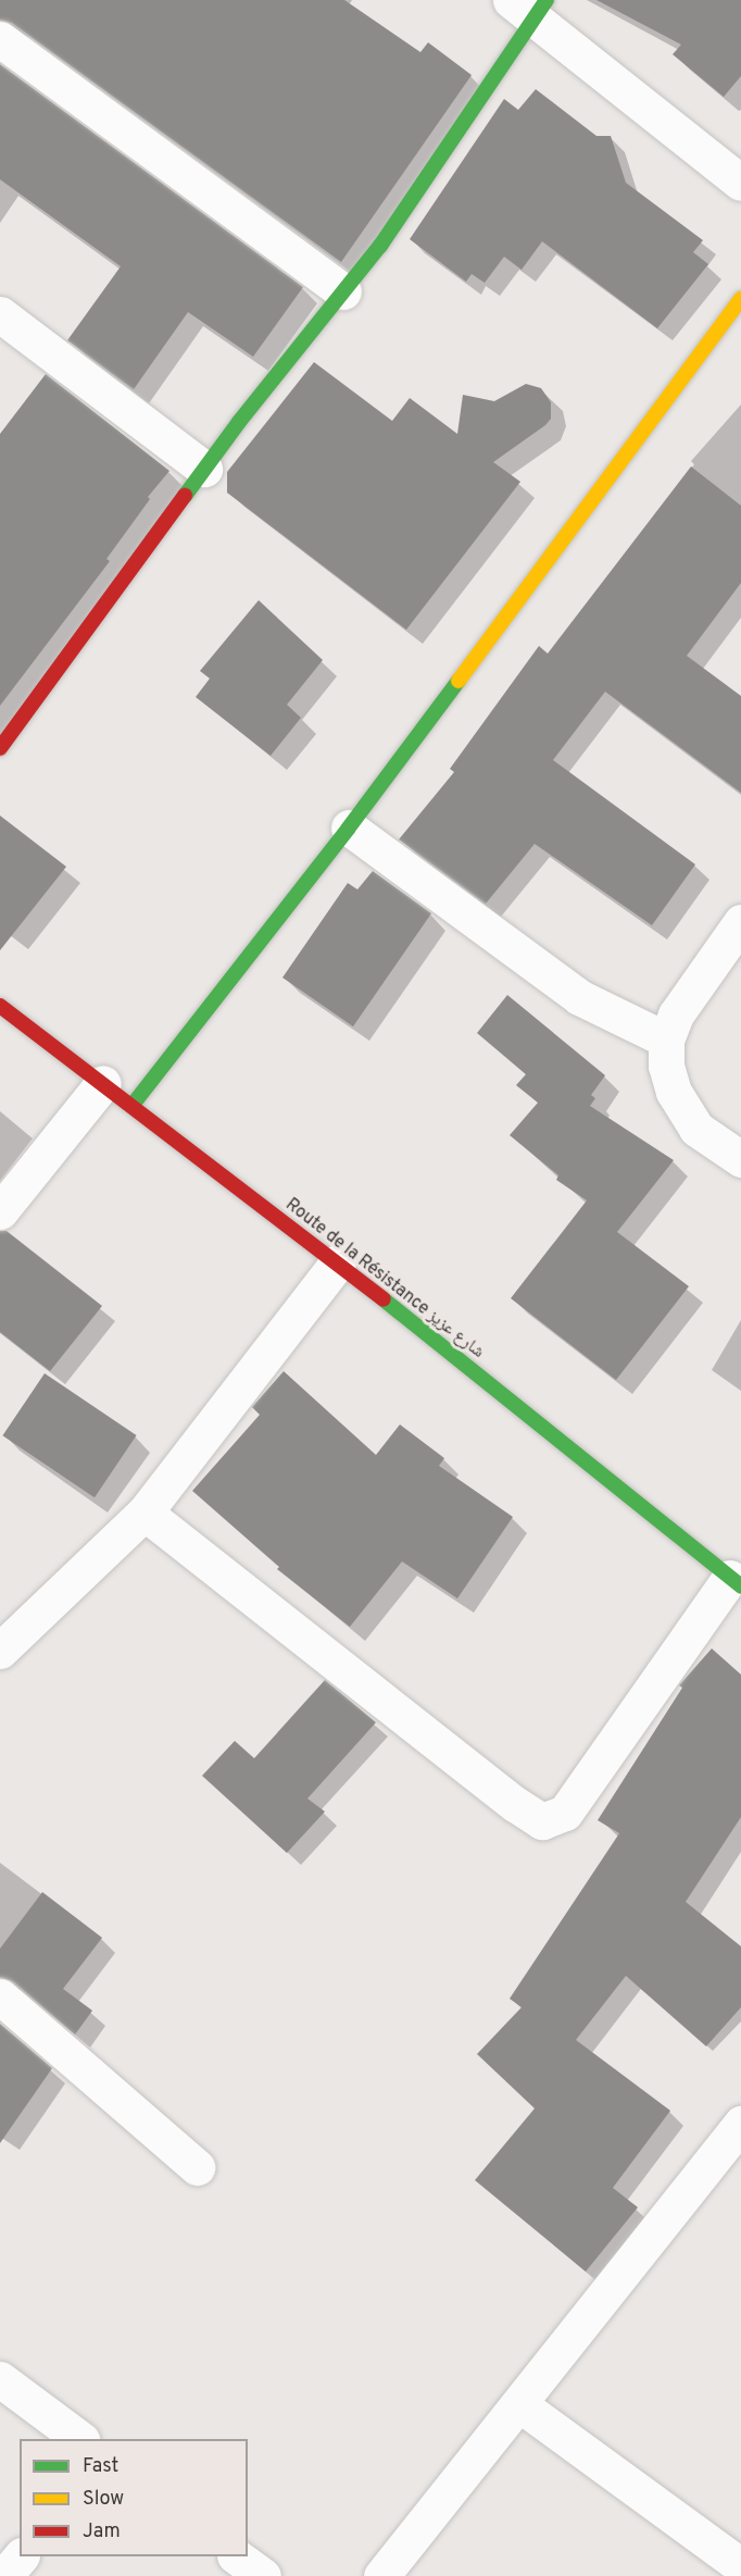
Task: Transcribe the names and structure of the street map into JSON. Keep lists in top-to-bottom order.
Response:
{
  "streets": {
    "street": ["Route de la Résistance شارع عزيز"]
  },
  "legend": ["Fast", "Slow", "Jam"]
}
